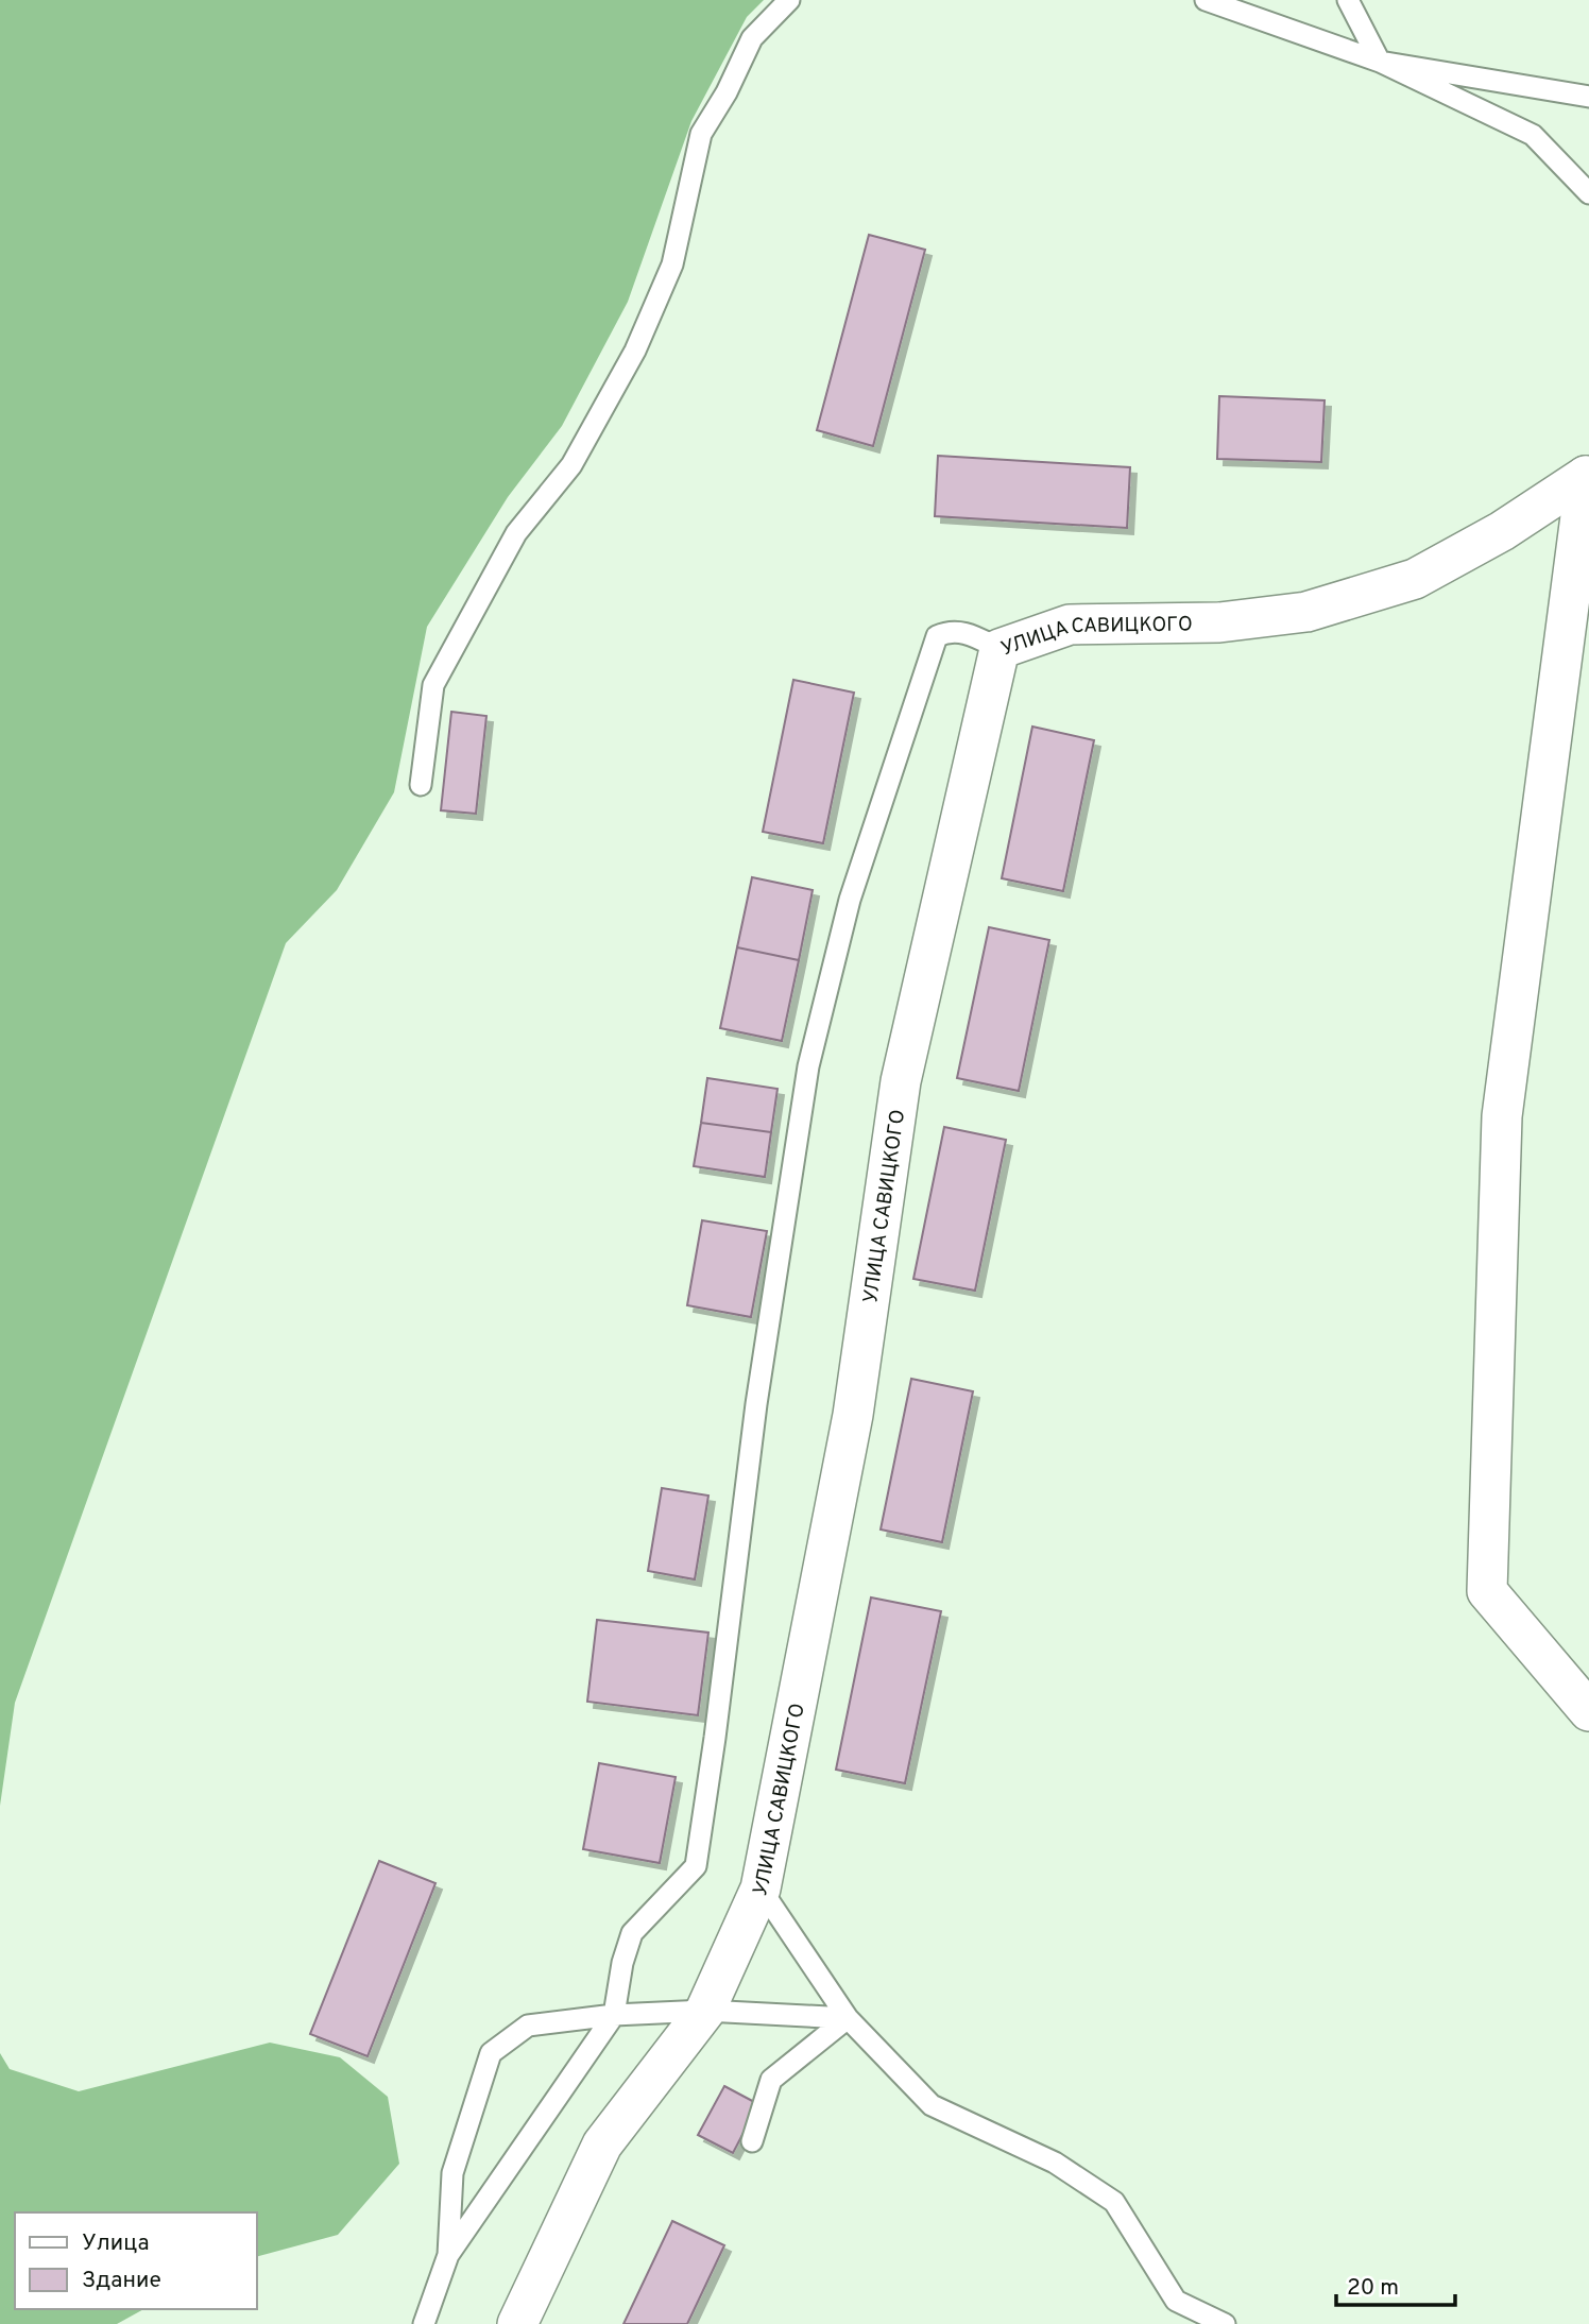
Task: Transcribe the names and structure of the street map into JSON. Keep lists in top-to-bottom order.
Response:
{
  "streets": {
    "street": ["УЛИЦА САВИЦКОГО"]
  },
  "legend": ["Улица", "Здание"],
  "scale_bar": "20 m"
}
